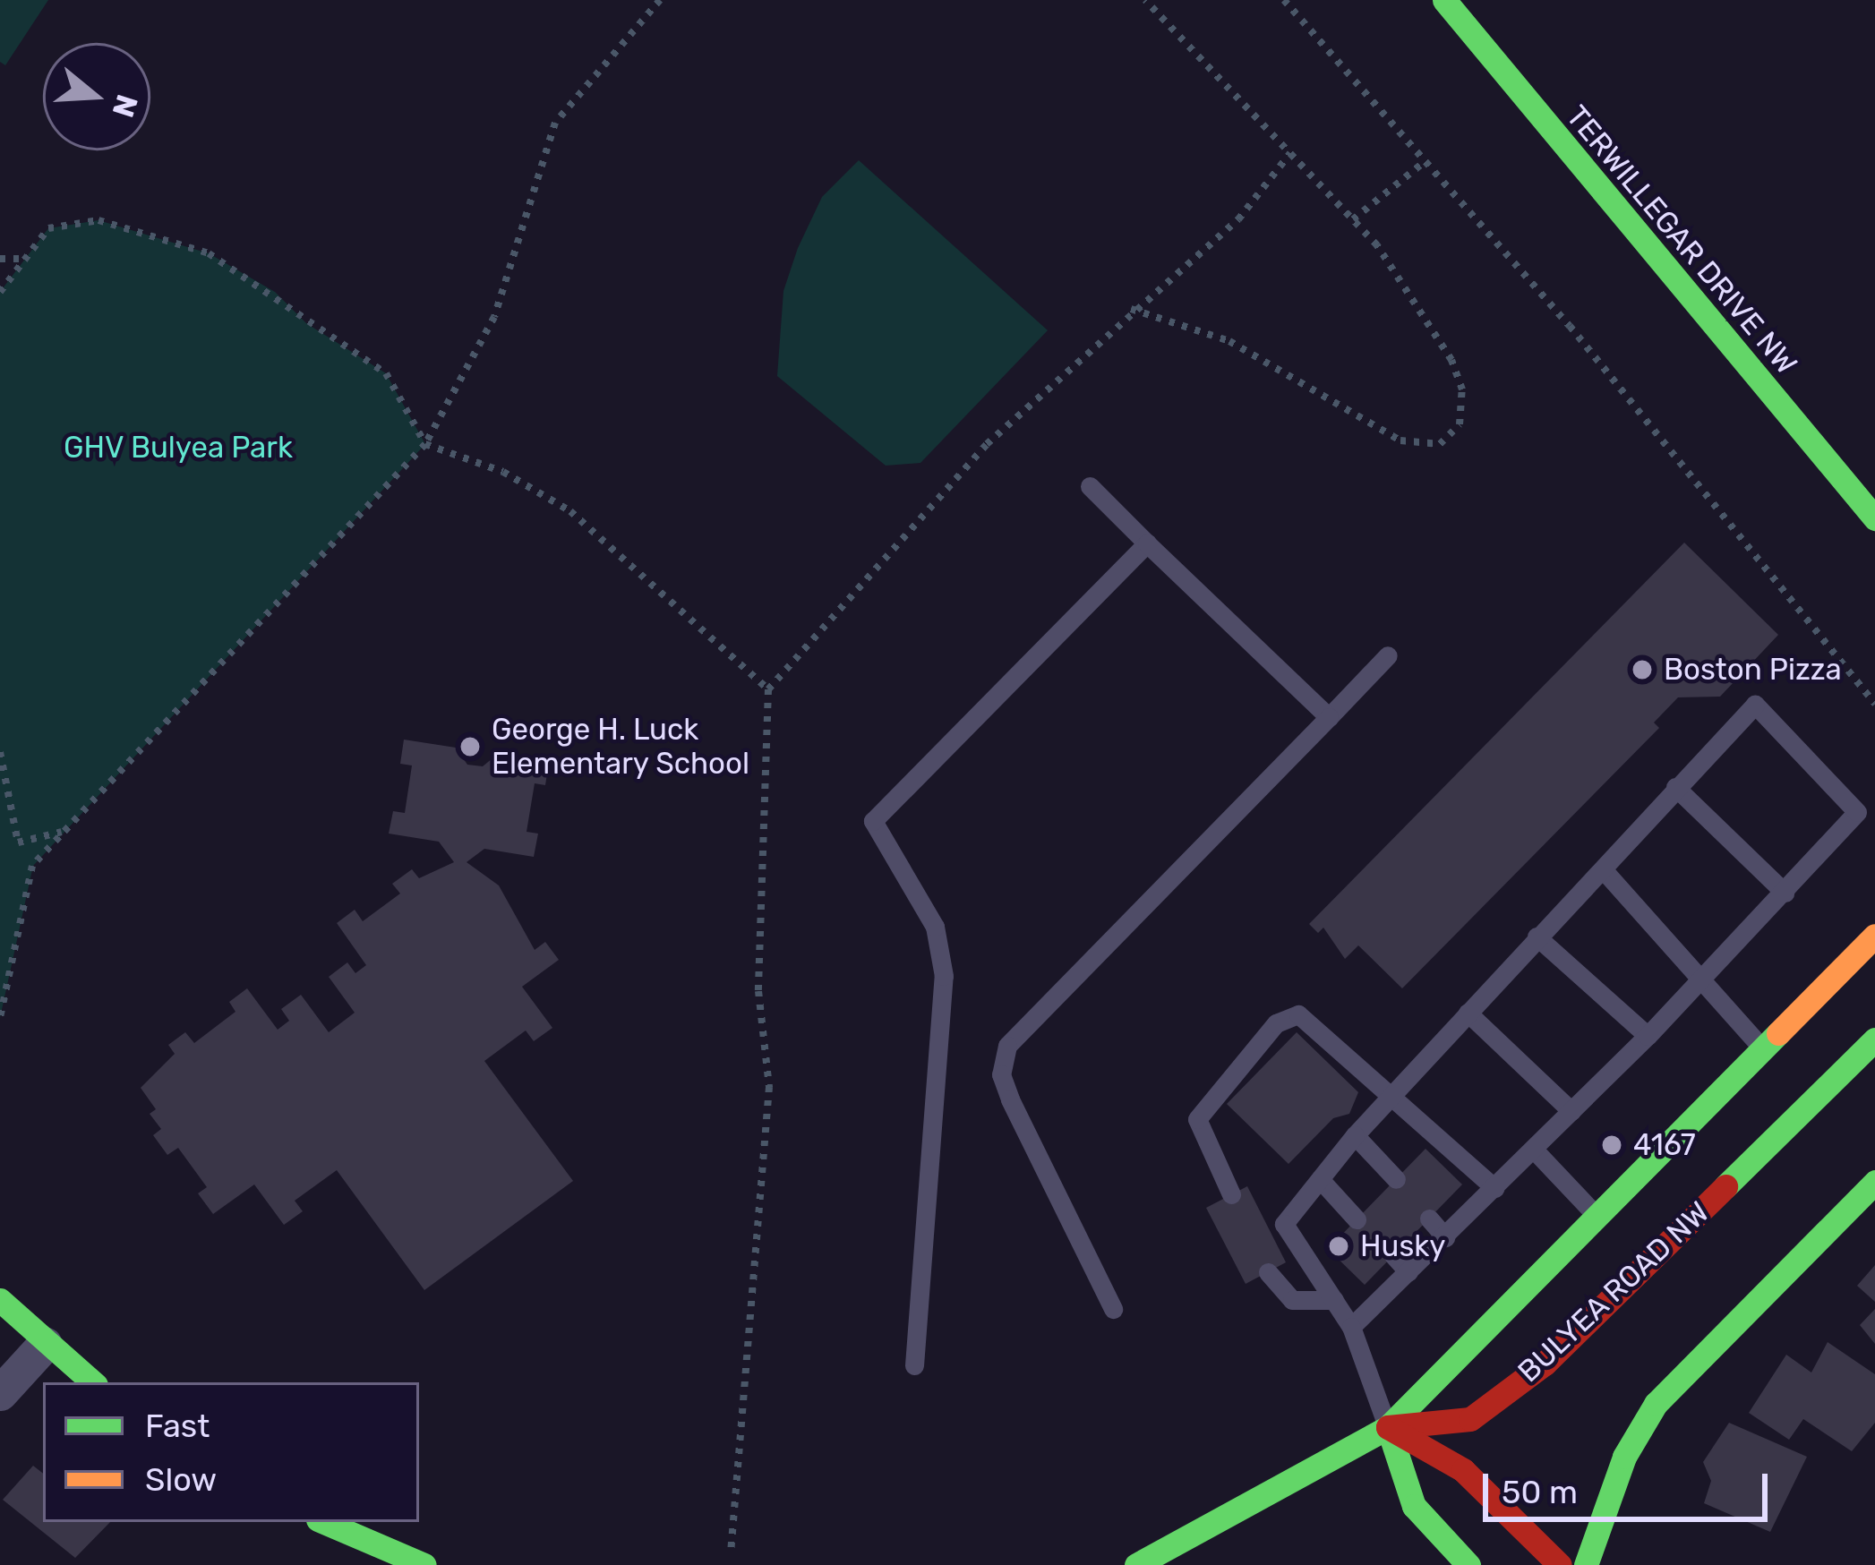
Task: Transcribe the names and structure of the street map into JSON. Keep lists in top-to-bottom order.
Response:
{
  "streets": {
    "street": ["TERWILLEGAR DRIVE NW", "BULYEA ROAD NW"]
  },
  "parks": ["GHV Bulyea Park"],
  "places": [
    "Boston Pizza",
    "George H. Luck Elementary School",
    "4167",
    "Husky"
  ],
  "legend": ["Fast", "Slow"],
  "scale_bar": "50 m",
  "north": "right"
}
